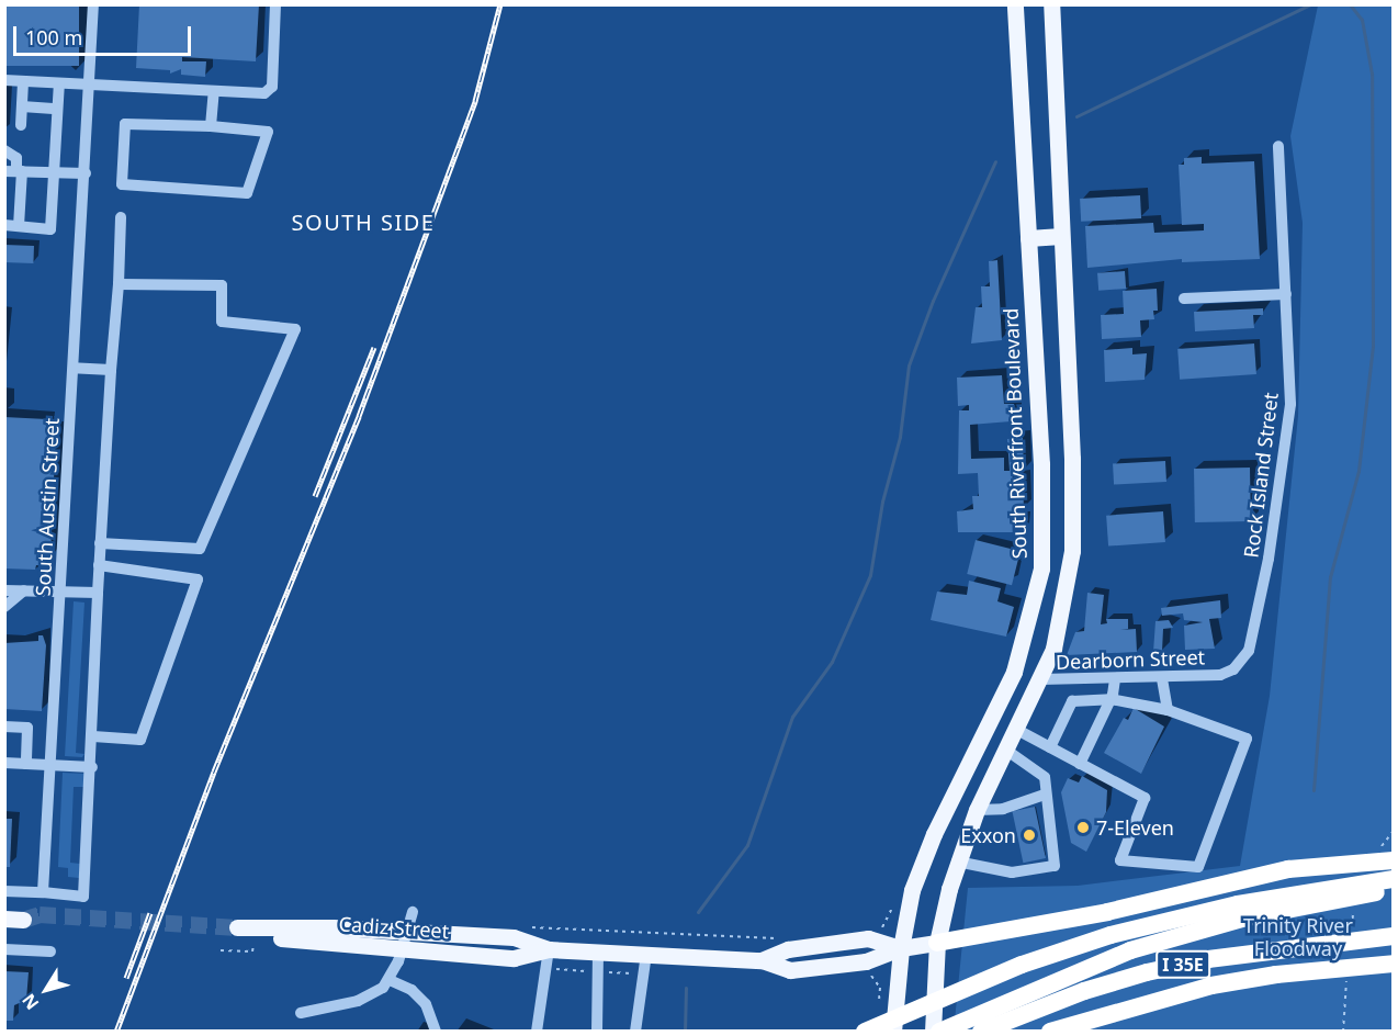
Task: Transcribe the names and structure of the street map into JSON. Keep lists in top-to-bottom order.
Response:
{
  "streets": {
    "highway": ["I 35E"],
    "main road": ["South Riverfront Boulevard", "Cadiz Street"],
    "street": ["Rock Island Street", "South Austin Street", "Dearborn Street"]
  },
  "crossings": [
    ["South Riverfront Boulevard", "Cadiz Street"],
    ["Rock Island Street", "Dearborn Street"]
  ],
  "districts": ["SOUTH SIDE"],
  "parks": ["Trinity River Floodway"],
  "places": ["7-Eleven", "Exxon"],
  "scale_bar": "100 m",
  "north": "bottom left"
}
